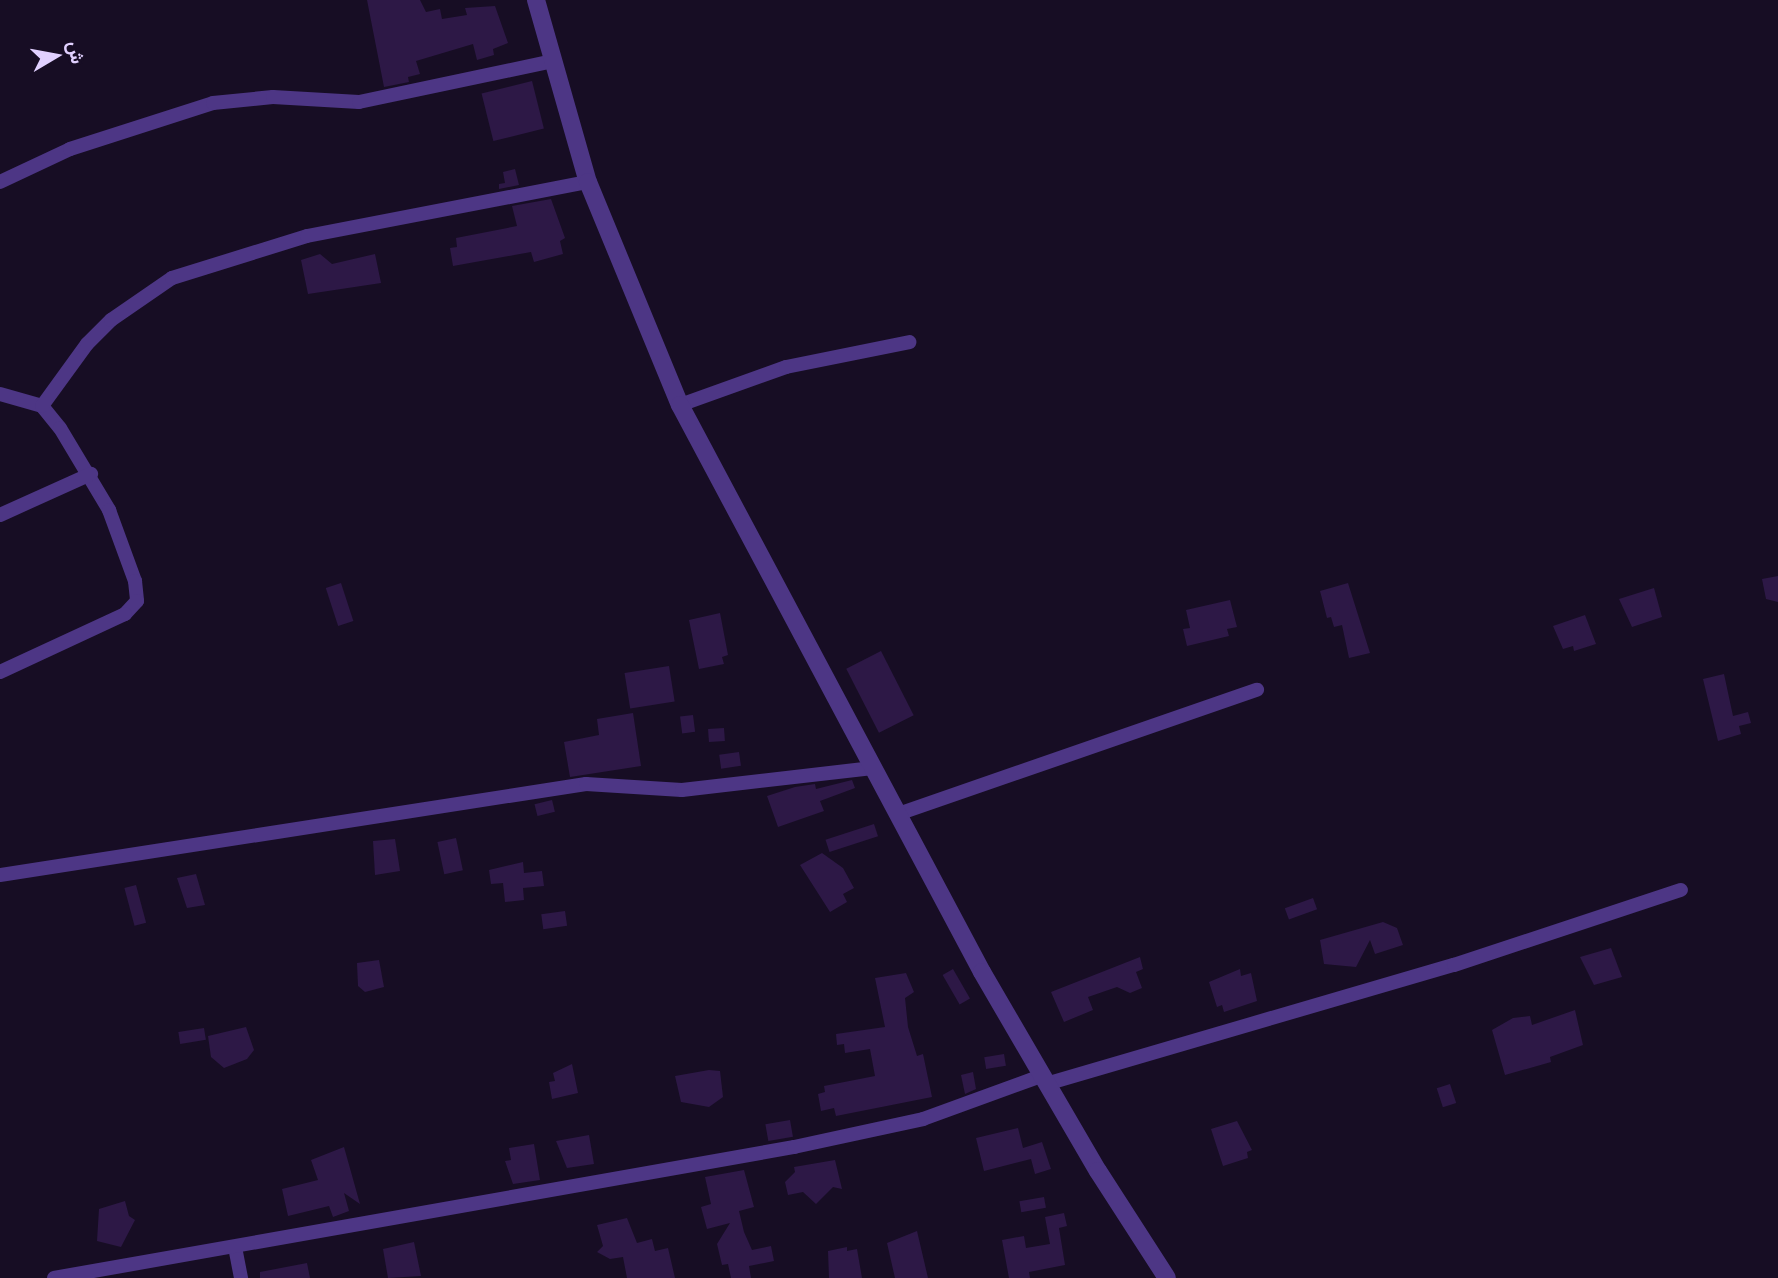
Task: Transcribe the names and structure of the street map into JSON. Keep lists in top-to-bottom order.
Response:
{
  "north": "right"
}
